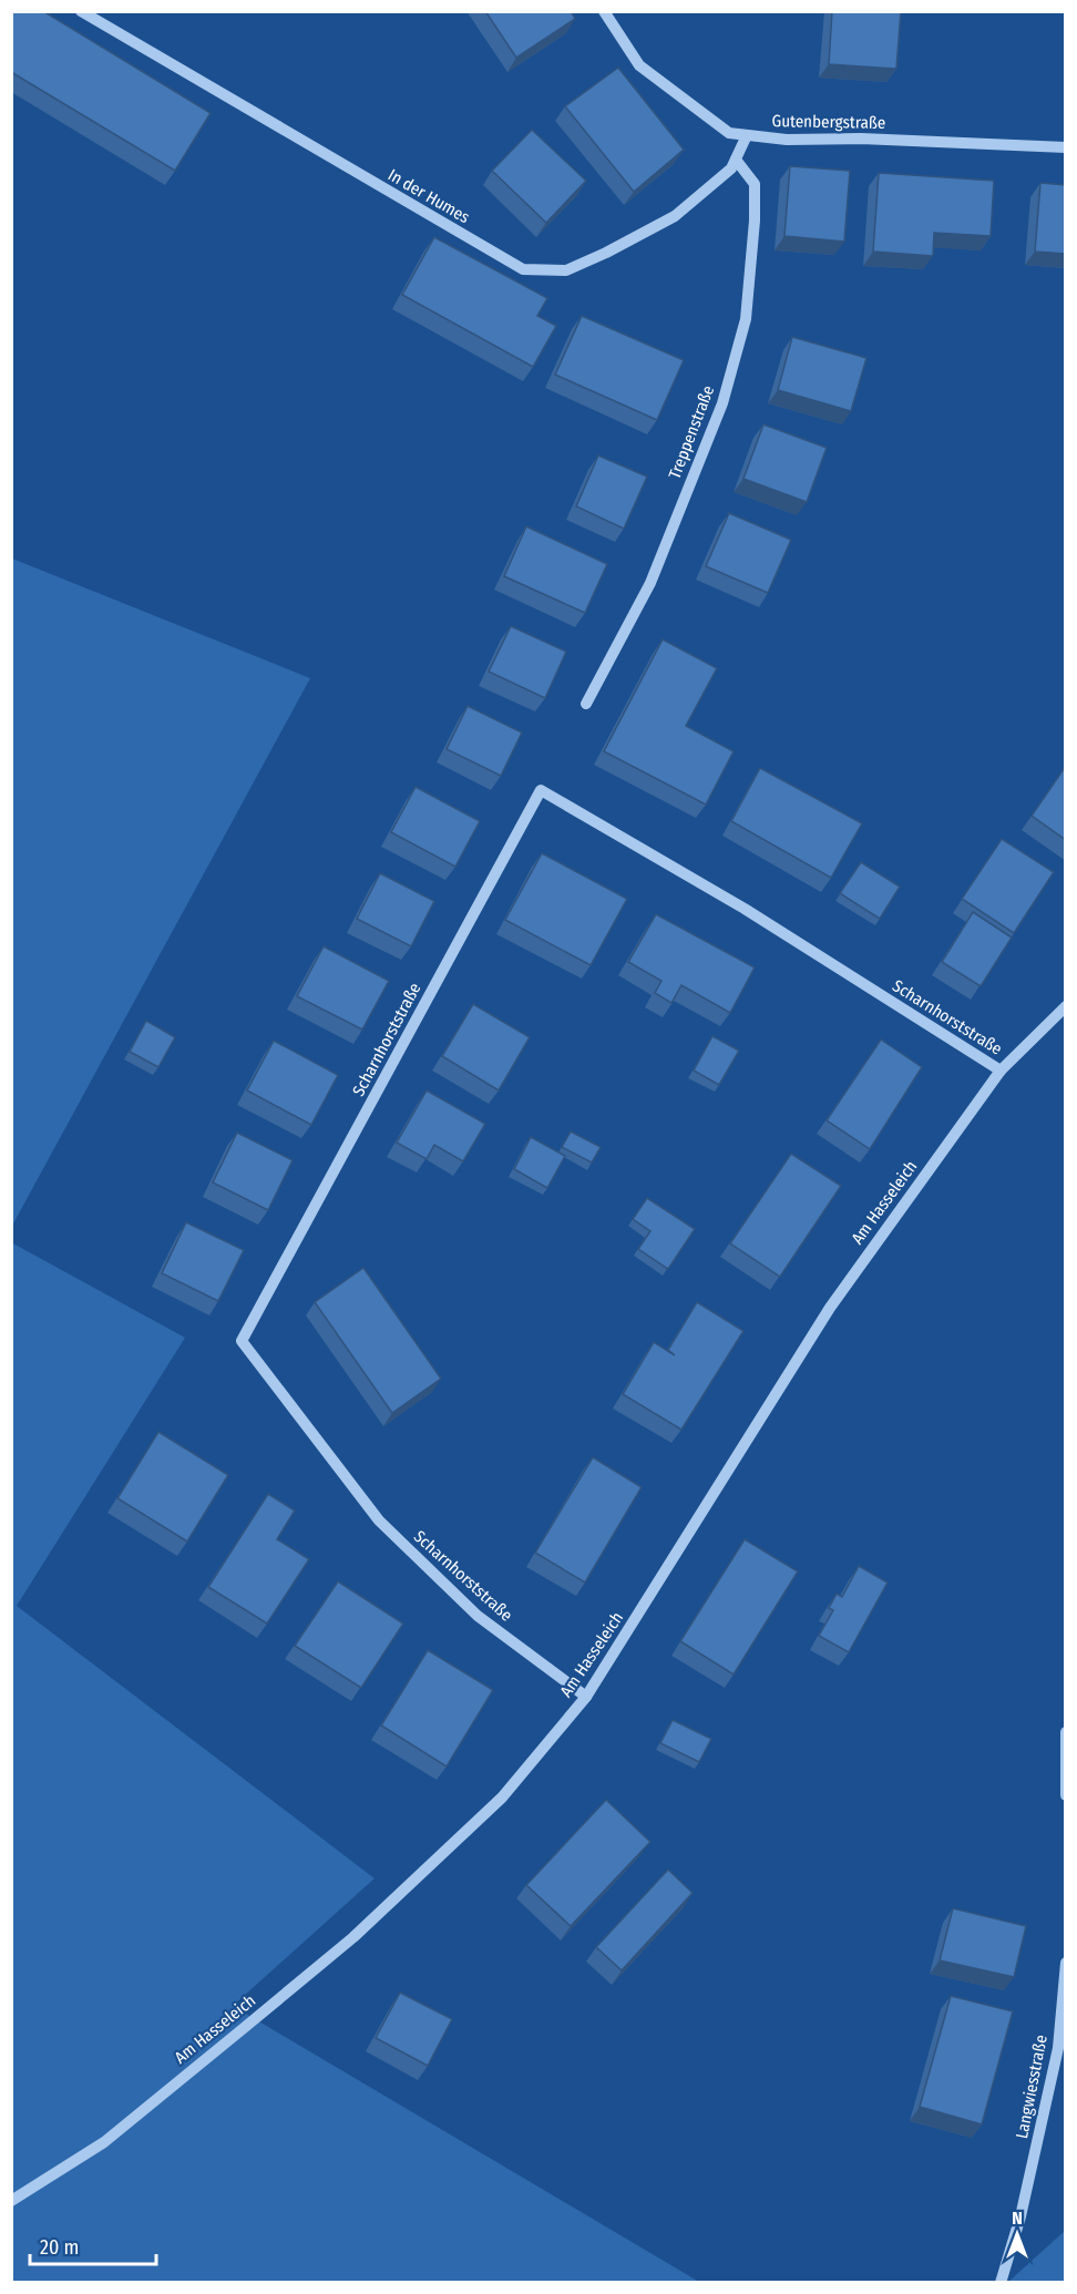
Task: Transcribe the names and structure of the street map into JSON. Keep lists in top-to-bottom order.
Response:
{
  "streets": {
    "street": [
      "Gutenbergstraße",
      "In der Humes",
      "Treppenstraße",
      "Scharnhorststraße",
      "Am Hasseleich",
      "Langwiesstraße"
    ]
  },
  "crossings": [
    ["Gutenbergstraße", "In der Humes"],
    ["In der Humes", "Treppenstraße"],
    ["Scharnhorststraße", "Am Hasseleich"]
  ],
  "scale_bar": "20 m",
  "north": "top"
}
